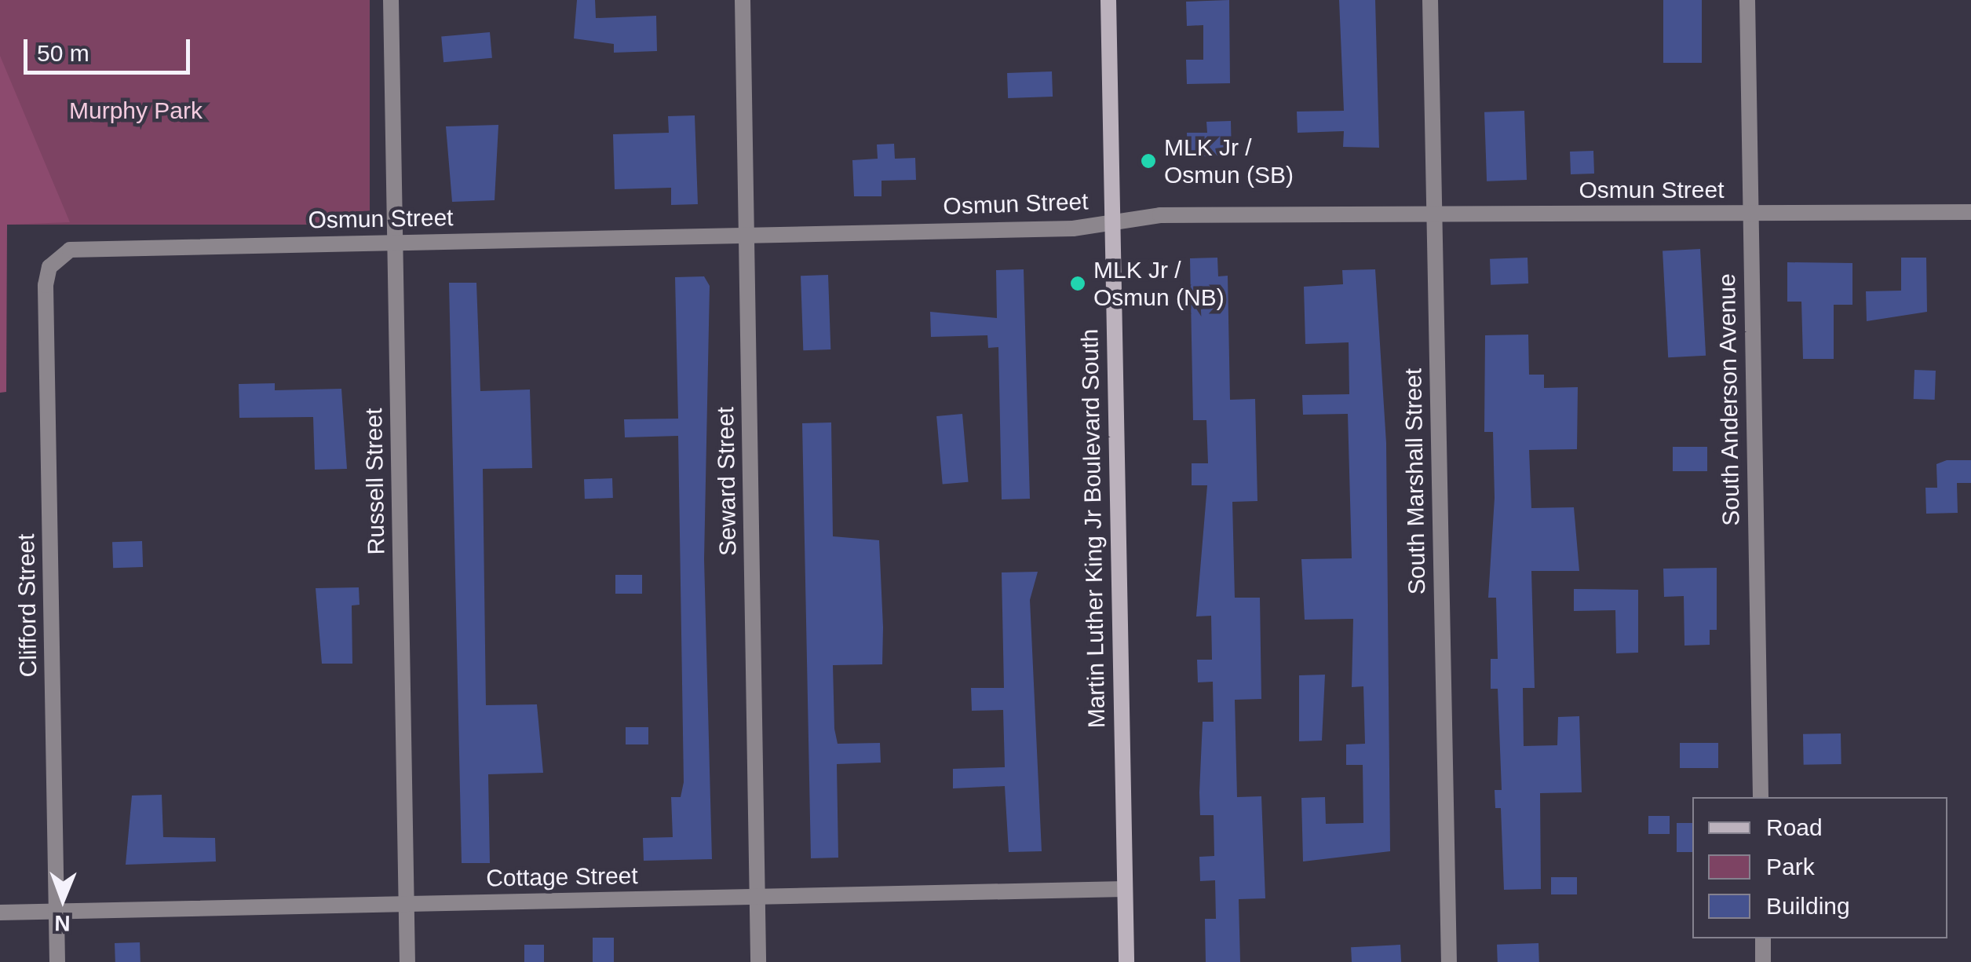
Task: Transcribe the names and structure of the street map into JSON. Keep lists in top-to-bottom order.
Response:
{
  "streets": {
    "main road": ["Martin Luther King Jr Boulevard South"],
    "street": [
      "Osmun Street",
      "South Anderson Avenue",
      "Russell Street",
      "Seward Street",
      "South Marshall Street",
      "Clifford Street",
      "Cottage Street"
    ]
  },
  "crossings": [
    ["Osmun Street", "South Anderson Avenue"],
    ["Osmun Street", "Russell Street"],
    ["Osmun Street", "Seward Street"],
    ["Osmun Street", "South Marshall Street"],
    ["Osmun Street", "Martin Luther King Jr Boulevard South"],
    ["Osmun Street", "Clifford Street"],
    ["Russell Street", "Cottage Street"],
    ["Seward Street", "Cottage Street"],
    ["Martin Luther King Jr Boulevard South", "Cottage Street"],
    ["Clifford Street", "Cottage Street"]
  ],
  "parks": ["Murphy Park"],
  "places": ["MLK Jr / Osmun (SB)", "MLK Jr / Osmun (NB)"],
  "legend": ["Road", "Park", "Building"],
  "scale_bar": "50 m",
  "north": "bottom"
}
